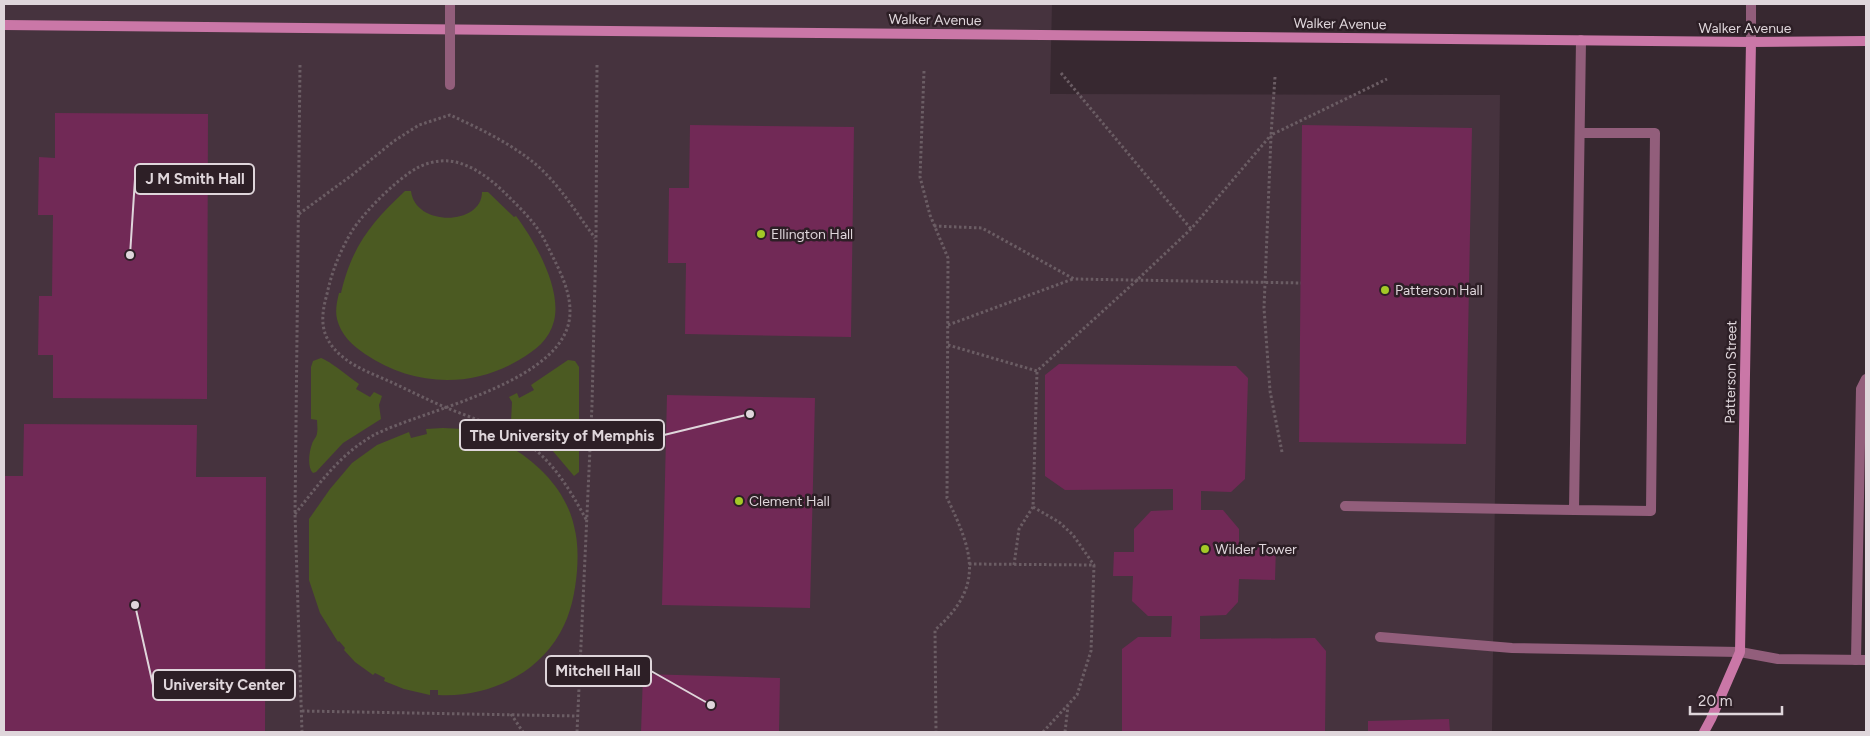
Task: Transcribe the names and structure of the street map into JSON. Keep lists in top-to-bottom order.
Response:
{
  "streets": {
    "street": ["Walker Avenue", "Patterson Street"]
  },
  "crossings": [
    ["Walker Avenue", "Patterson Street"]
  ],
  "places": [
    "Ellington Hall",
    "J M Smith Hall",
    "Patterson Hall",
    "The University of Memphis",
    "Clement Hall",
    "Wilder Tower",
    "University Center",
    "Mitchell Hall"
  ],
  "scale_bar": "20 m"
}
